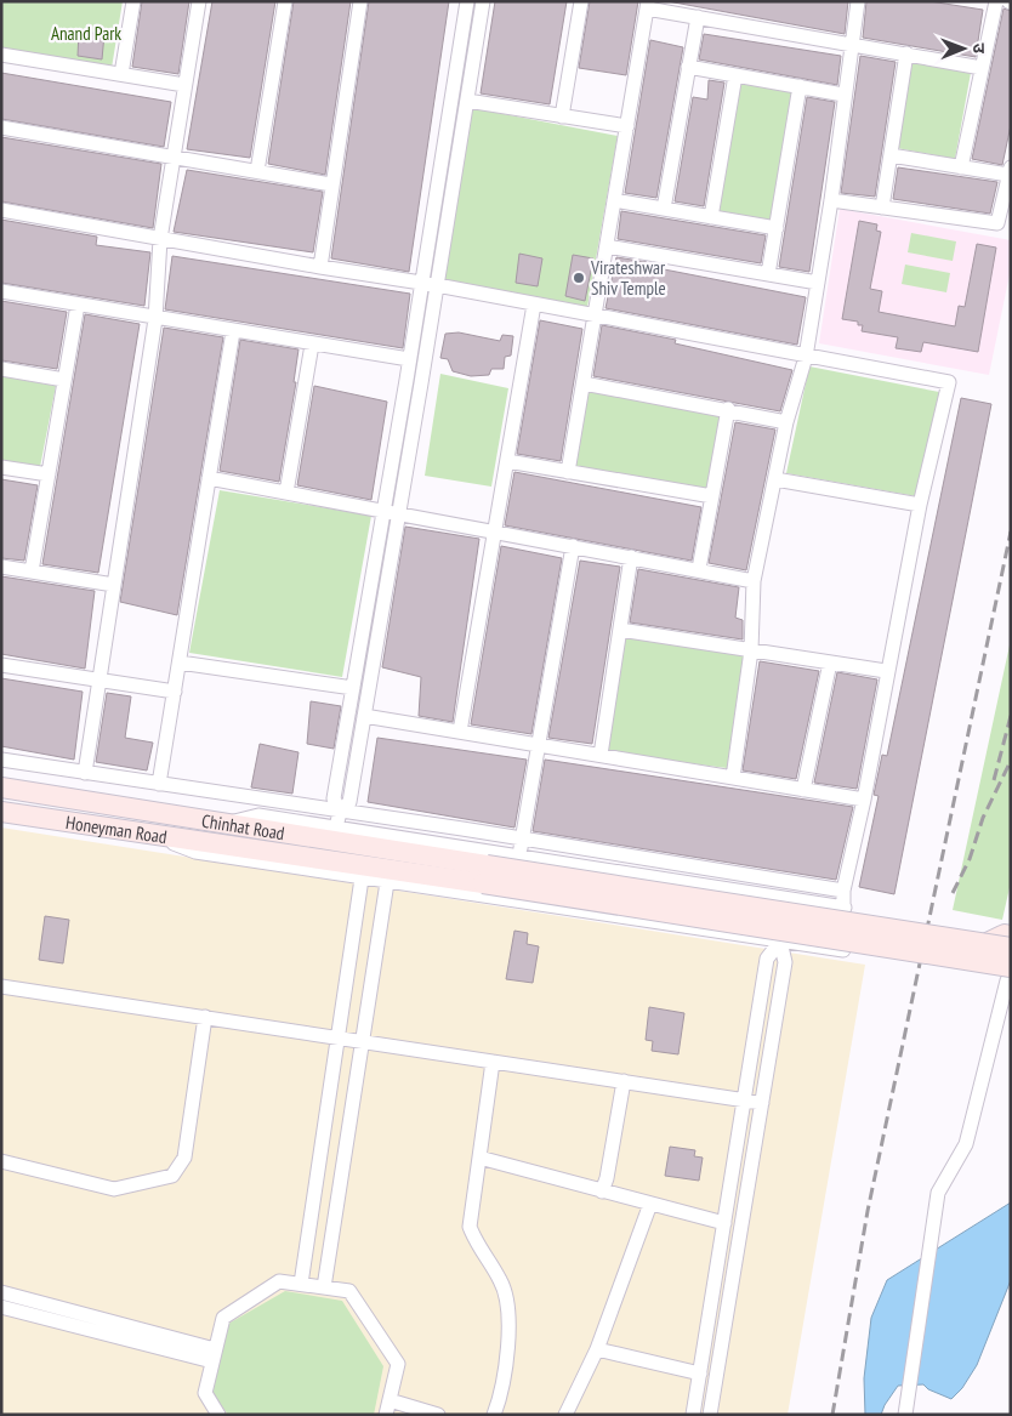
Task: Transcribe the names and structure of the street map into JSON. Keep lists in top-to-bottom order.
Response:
{
  "streets": {
    "street": ["Chinhat Road", "Honeyman Road"]
  },
  "crossings": [
    ["Chinhat Road", "Honeyman Road"]
  ],
  "parks": ["Anand Park"],
  "places": ["Virateshwar Shiv Temple"],
  "north": "right"
}
